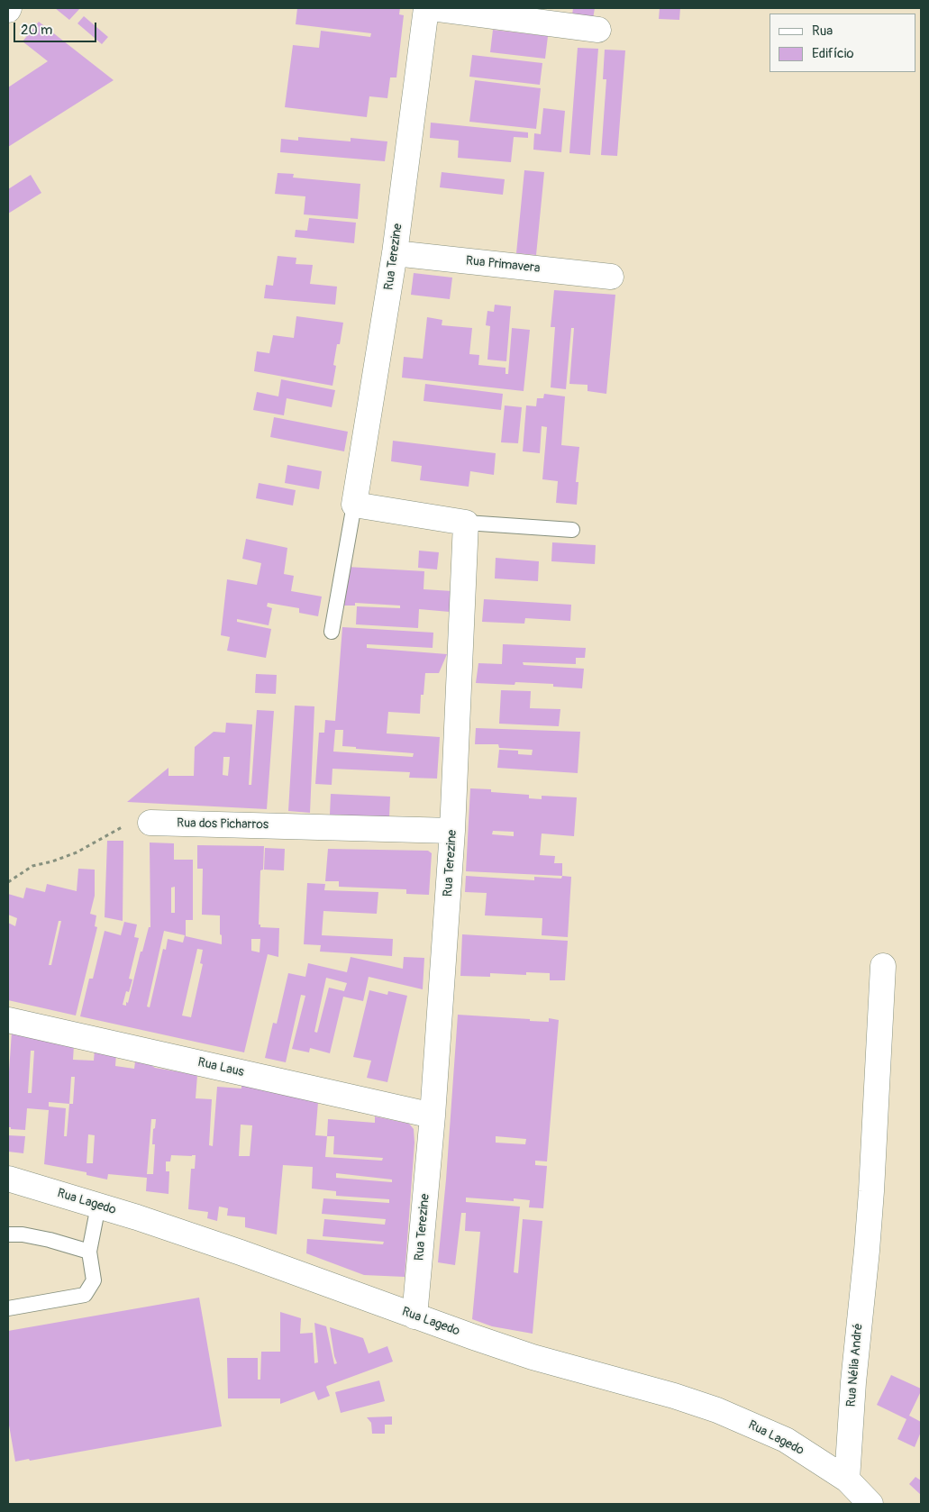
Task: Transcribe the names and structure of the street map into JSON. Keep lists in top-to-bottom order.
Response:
{
  "streets": {
    "street": [
      "Rua Terezine",
      "Rua Primavera",
      "Rua dos Picharros",
      "Rua Laus",
      "Rua Lagedo",
      "Rua Nélia André"
    ]
  },
  "crossings": [
    ["Rua Terezine", "Rua Primavera"],
    ["Rua Terezine", "Rua dos Picharros"],
    ["Rua Terezine", "Rua Laus"],
    ["Rua Terezine", "Rua Lagedo"],
    ["Rua Lagedo", "Rua Nélia André"]
  ],
  "legend": ["Rua", "Edifício"],
  "scale_bar": "20 m"
}
